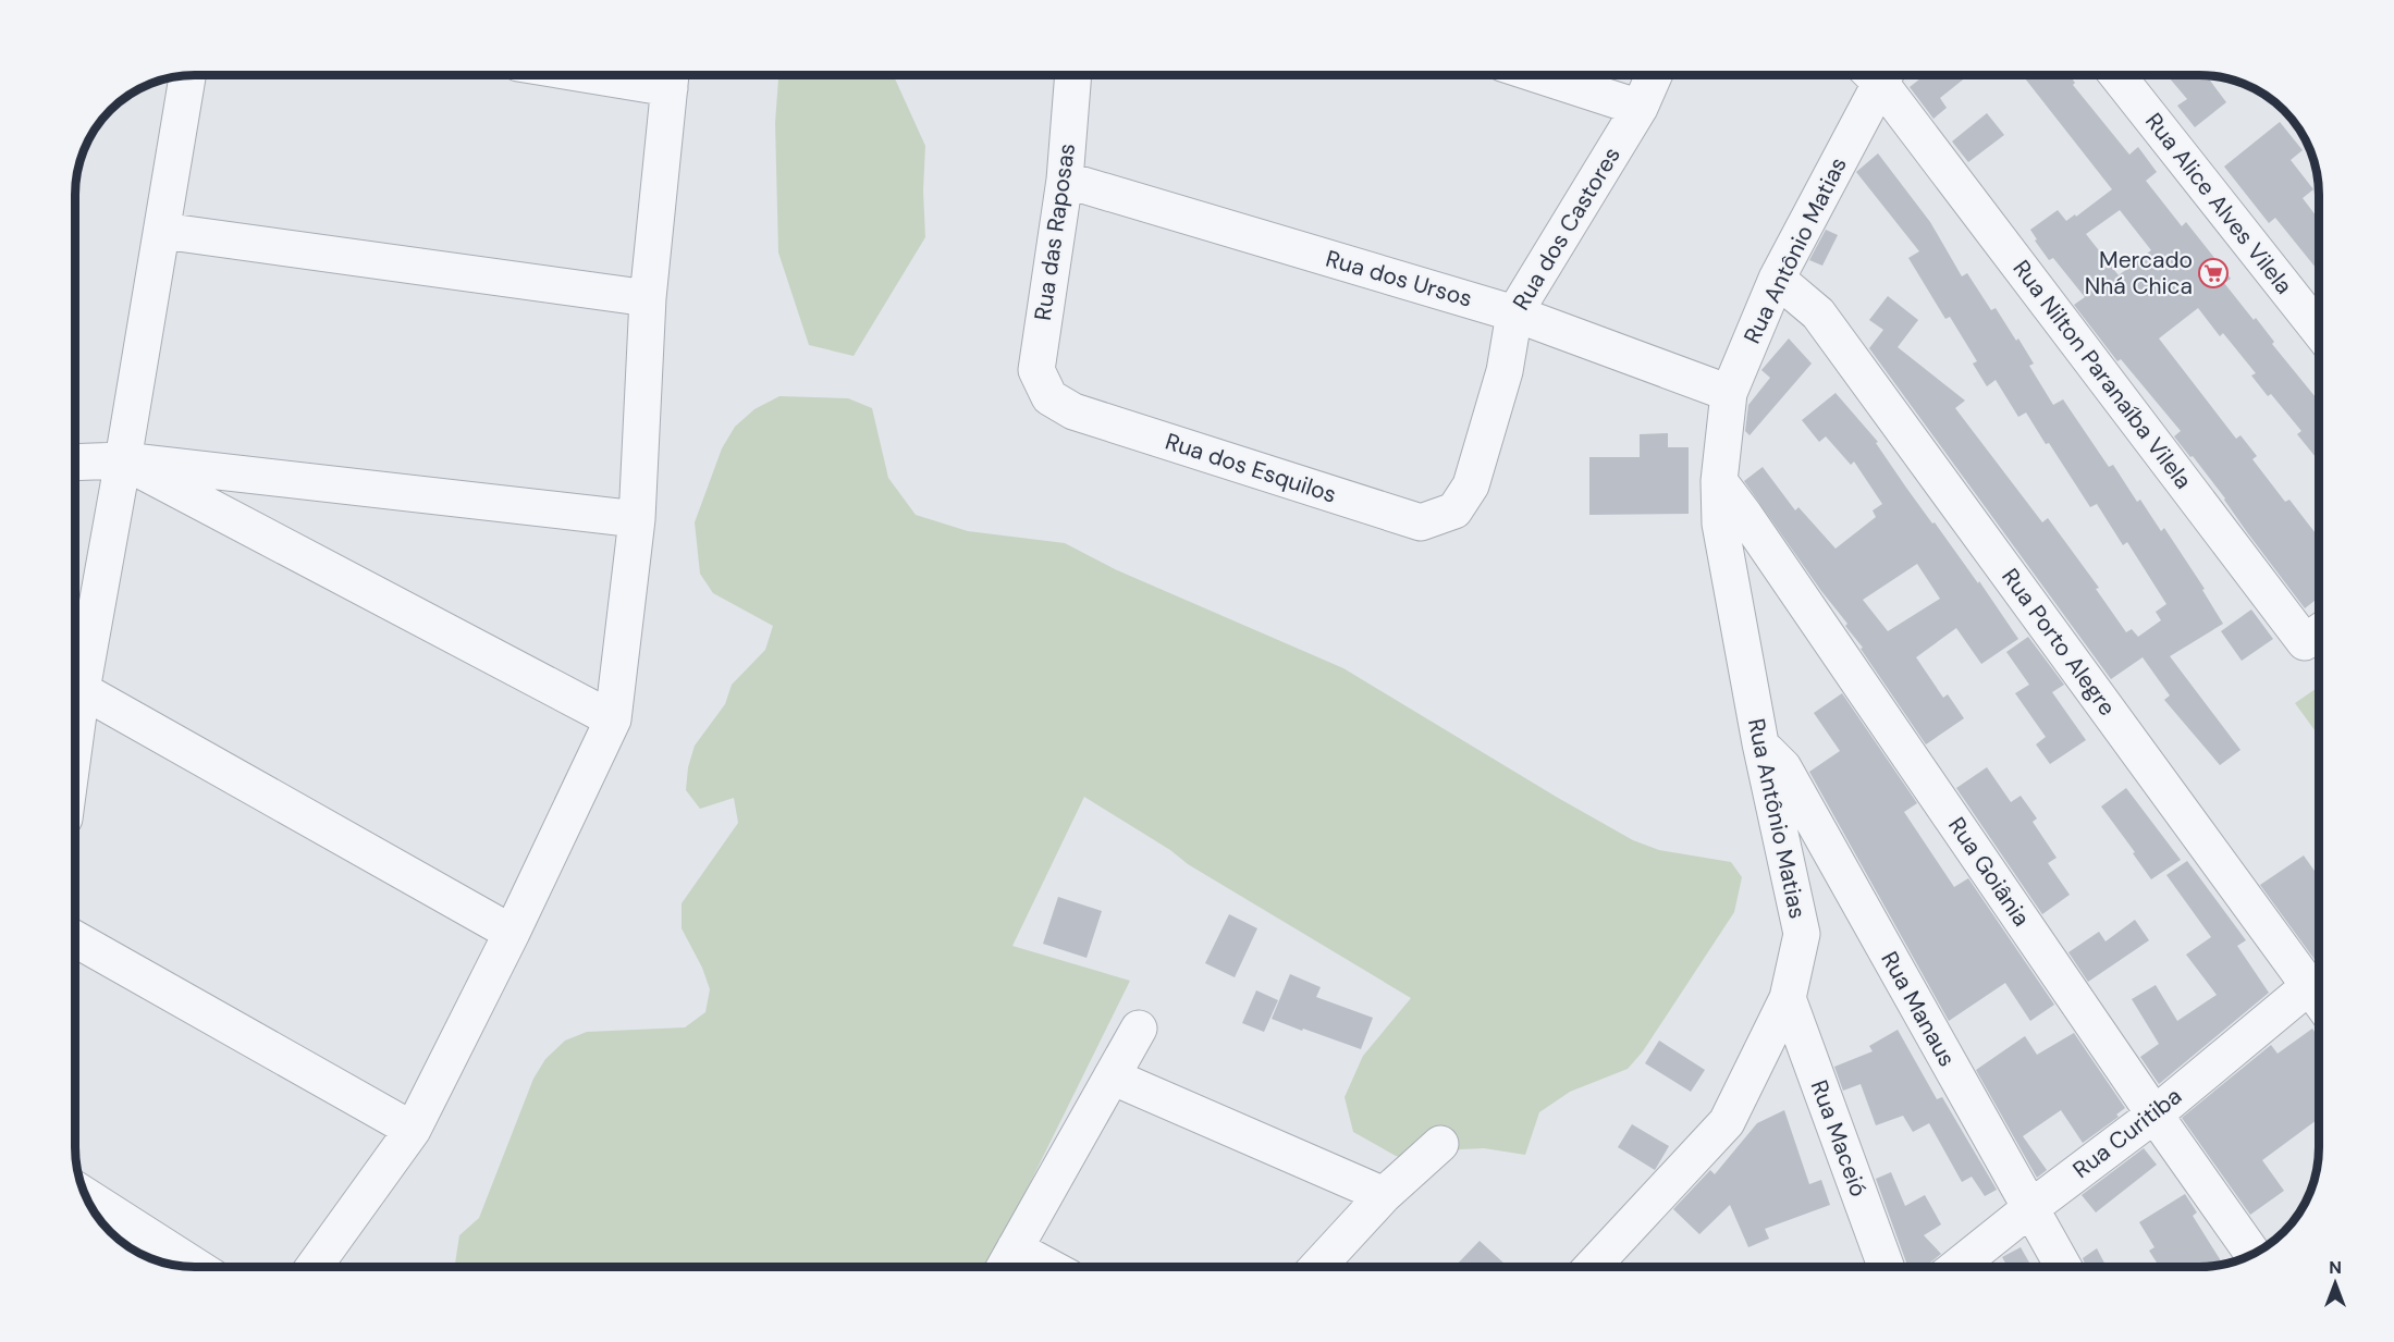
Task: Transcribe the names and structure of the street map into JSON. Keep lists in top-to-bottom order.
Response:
{
  "streets": {
    "street": [
      "Rua Alice Alves Vilela",
      "Rua dos Castores",
      "Rua das Raposas",
      "Rua Antônio Matias",
      "Rua dos Ursos",
      "Rua Nilton Paranaíba Vilela",
      "Rua dos Esquilos",
      "Rua Porto Alegre",
      "Rua Goiânia",
      "Rua Manaus",
      "Rua Curitiba",
      "Rua Maceió"
    ]
  },
  "crossings": [
    ["Rua dos Castores", "Rua dos Ursos"],
    ["Rua dos Castores", "Rua dos Esquilos"],
    ["Rua das Raposas", "Rua dos Ursos"],
    ["Rua das Raposas", "Rua dos Esquilos"],
    ["Rua Antônio Matias", "Rua dos Ursos"],
    ["Rua Antônio Matias", "Rua Porto Alegre"],
    ["Rua Antônio Matias", "Rua Goiânia"],
    ["Rua Antônio Matias", "Rua Manaus"],
    ["Rua Antônio Matias", "Rua Maceió"],
    ["Rua Porto Alegre", "Rua Curitiba"],
    ["Rua Goiânia", "Rua Curitiba"],
    ["Rua Manaus", "Rua Curitiba"]
  ],
  "places": {
    "supermarket": ["Mercado Nhá Chica"]
  },
  "north": "top"
}
